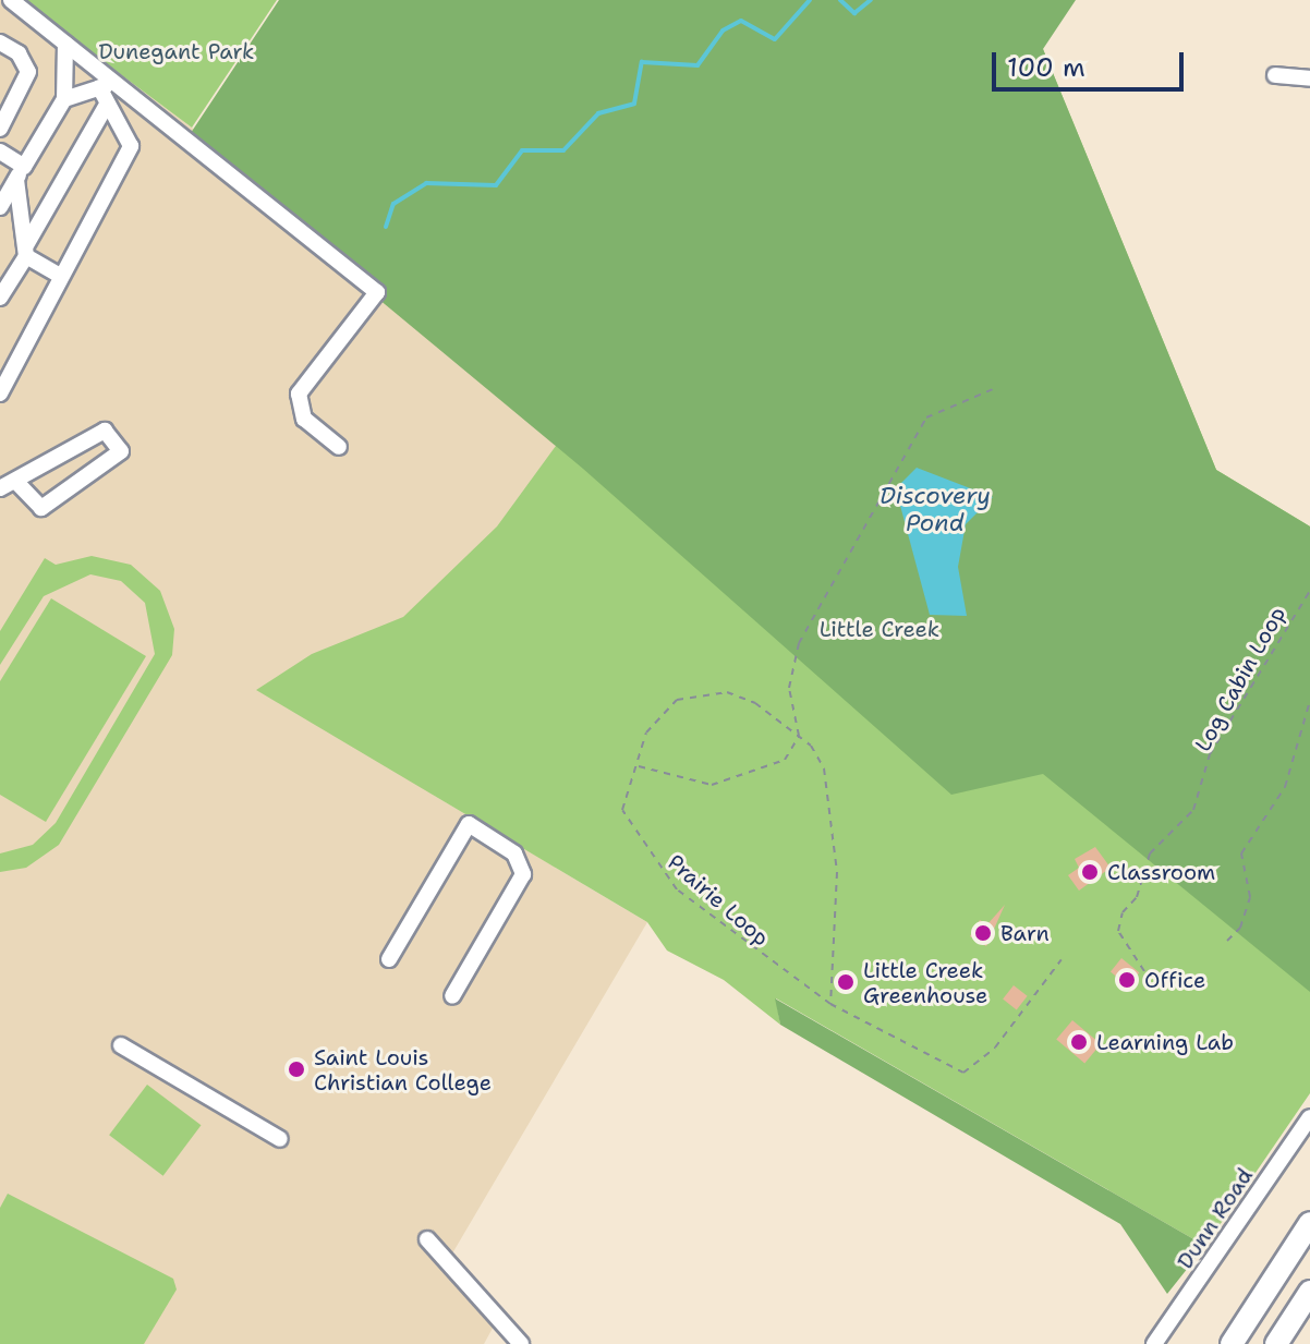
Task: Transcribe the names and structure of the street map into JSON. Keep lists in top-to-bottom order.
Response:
{
  "streets": {
    "street": ["Dunn Road"],
    "path": ["Log Cabin Loop", "Prairie Loop"]
  },
  "water": ["Discovery Pond"],
  "parks": ["Dunegant Park", "Little Creek"],
  "places": [
    "Classroom",
    "Barn",
    "Office",
    "Little Creek Greenhouse",
    "Learning Lab",
    "Saint Louis Christian College"
  ],
  "scale_bar": "100 m"
}
